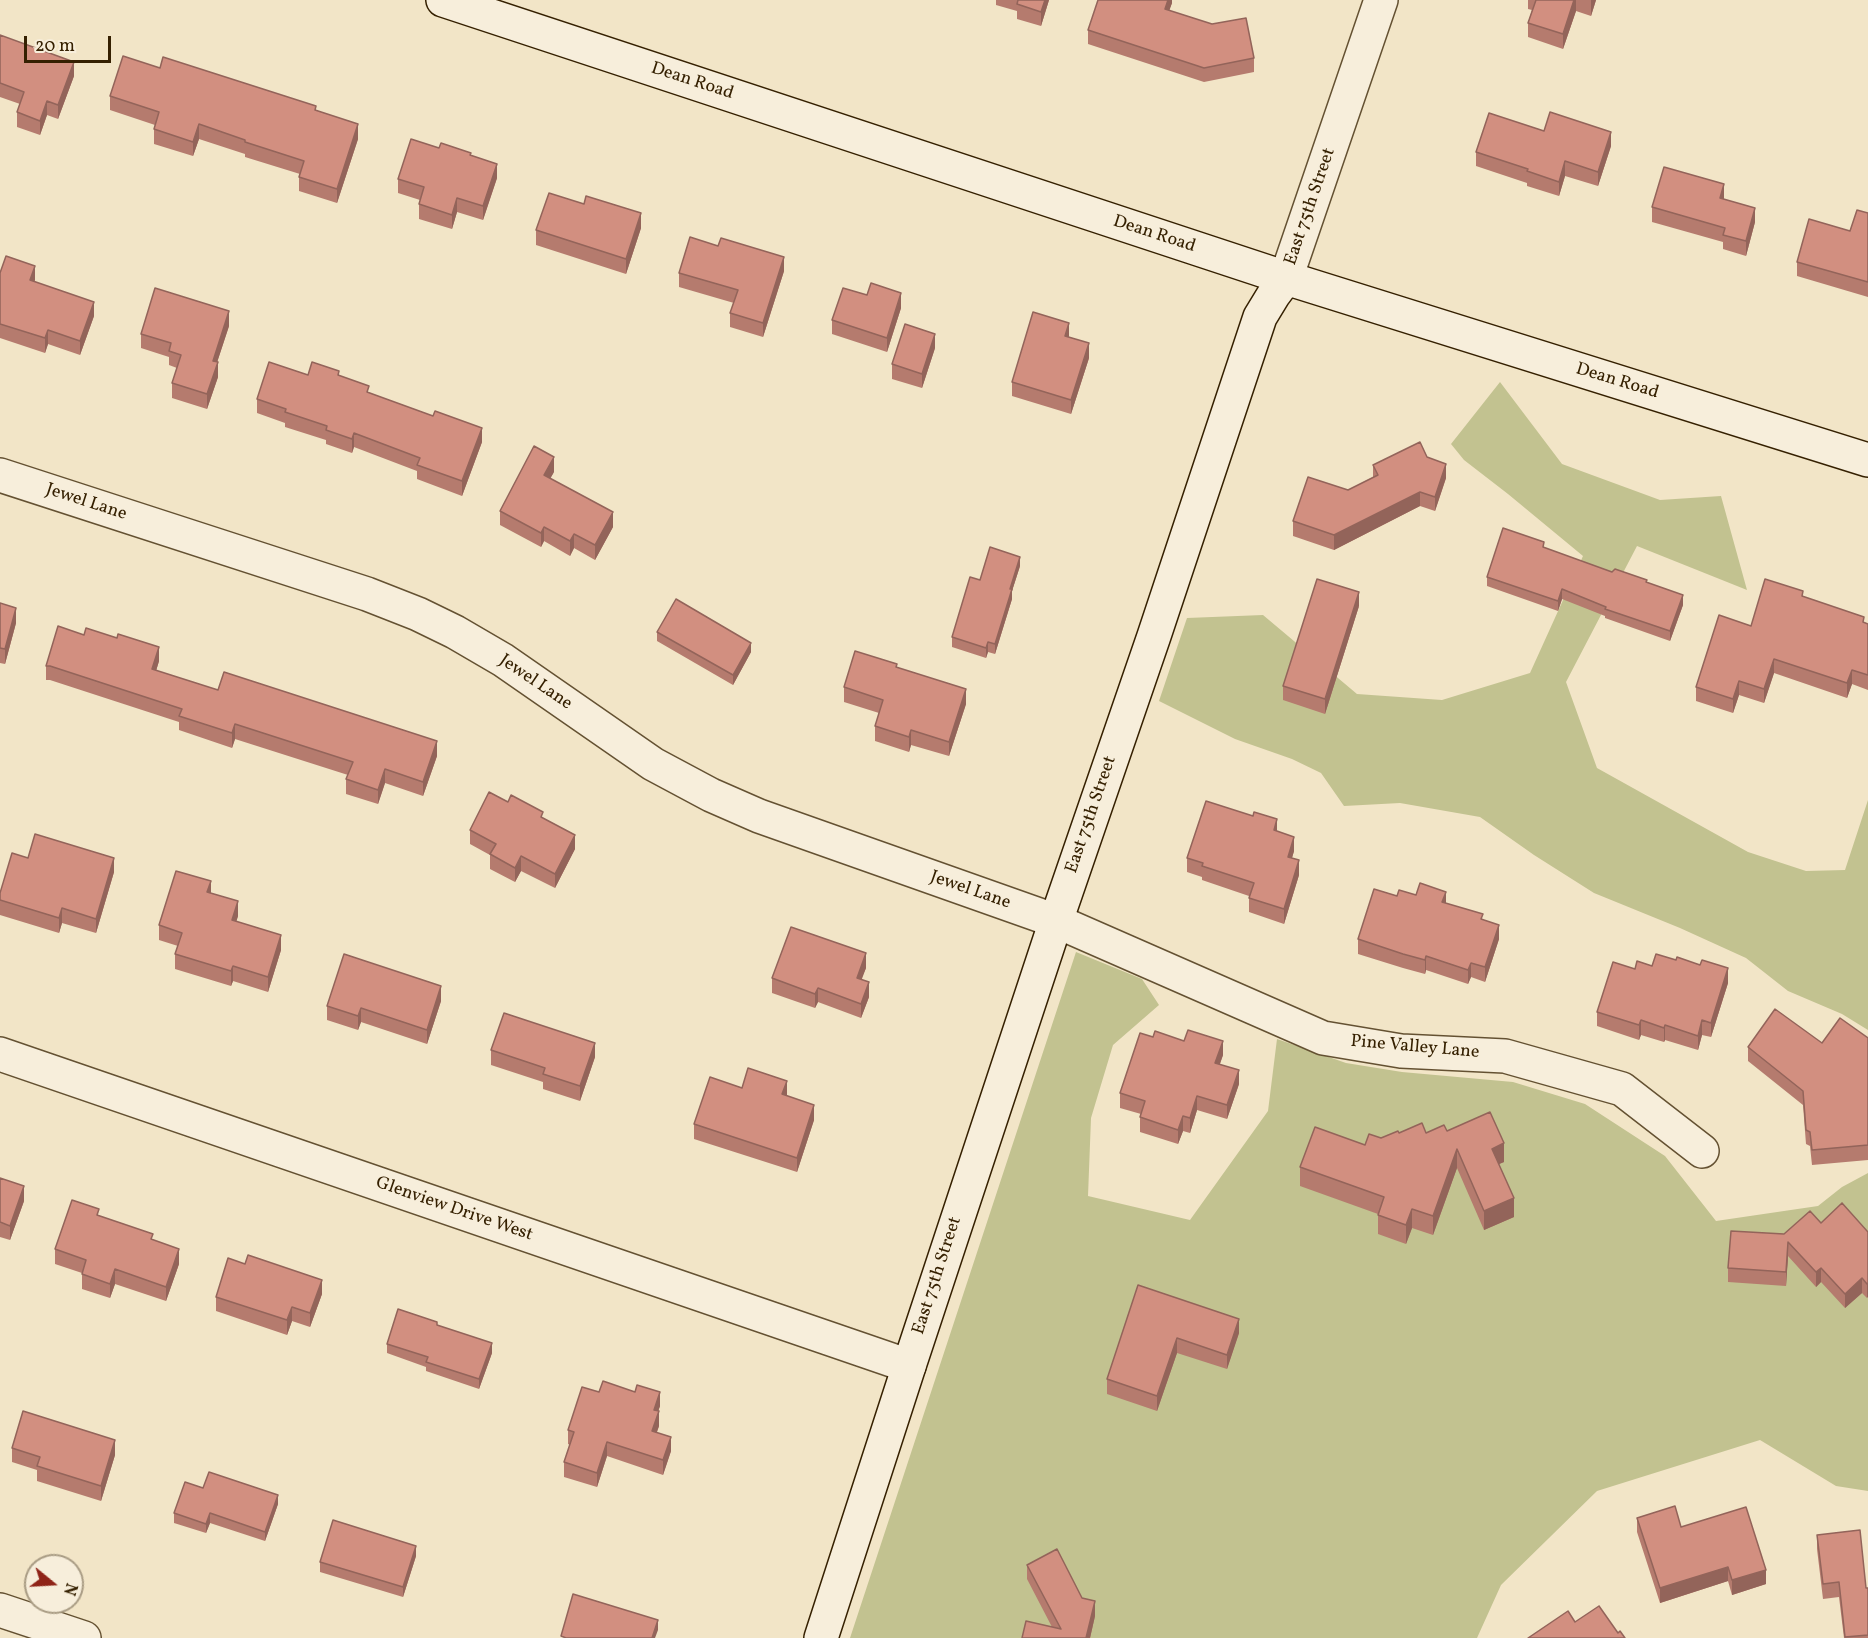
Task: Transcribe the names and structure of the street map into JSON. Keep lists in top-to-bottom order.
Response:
{
  "streets": {
    "street": [
      "Dean Road",
      "East 75th Street",
      "Jewel Lane",
      "Pine Valley Lane",
      "Glenview Drive West"
    ]
  },
  "crossings": [
    ["Dean Road", "East 75th Street"],
    ["East 75th Street", "Jewel Lane"],
    ["East 75th Street", "Pine Valley Lane"],
    ["East 75th Street", "Glenview Drive West"],
    ["Jewel Lane", "Pine Valley Lane"]
  ],
  "scale_bar": "20 m",
  "north": "right"
}
